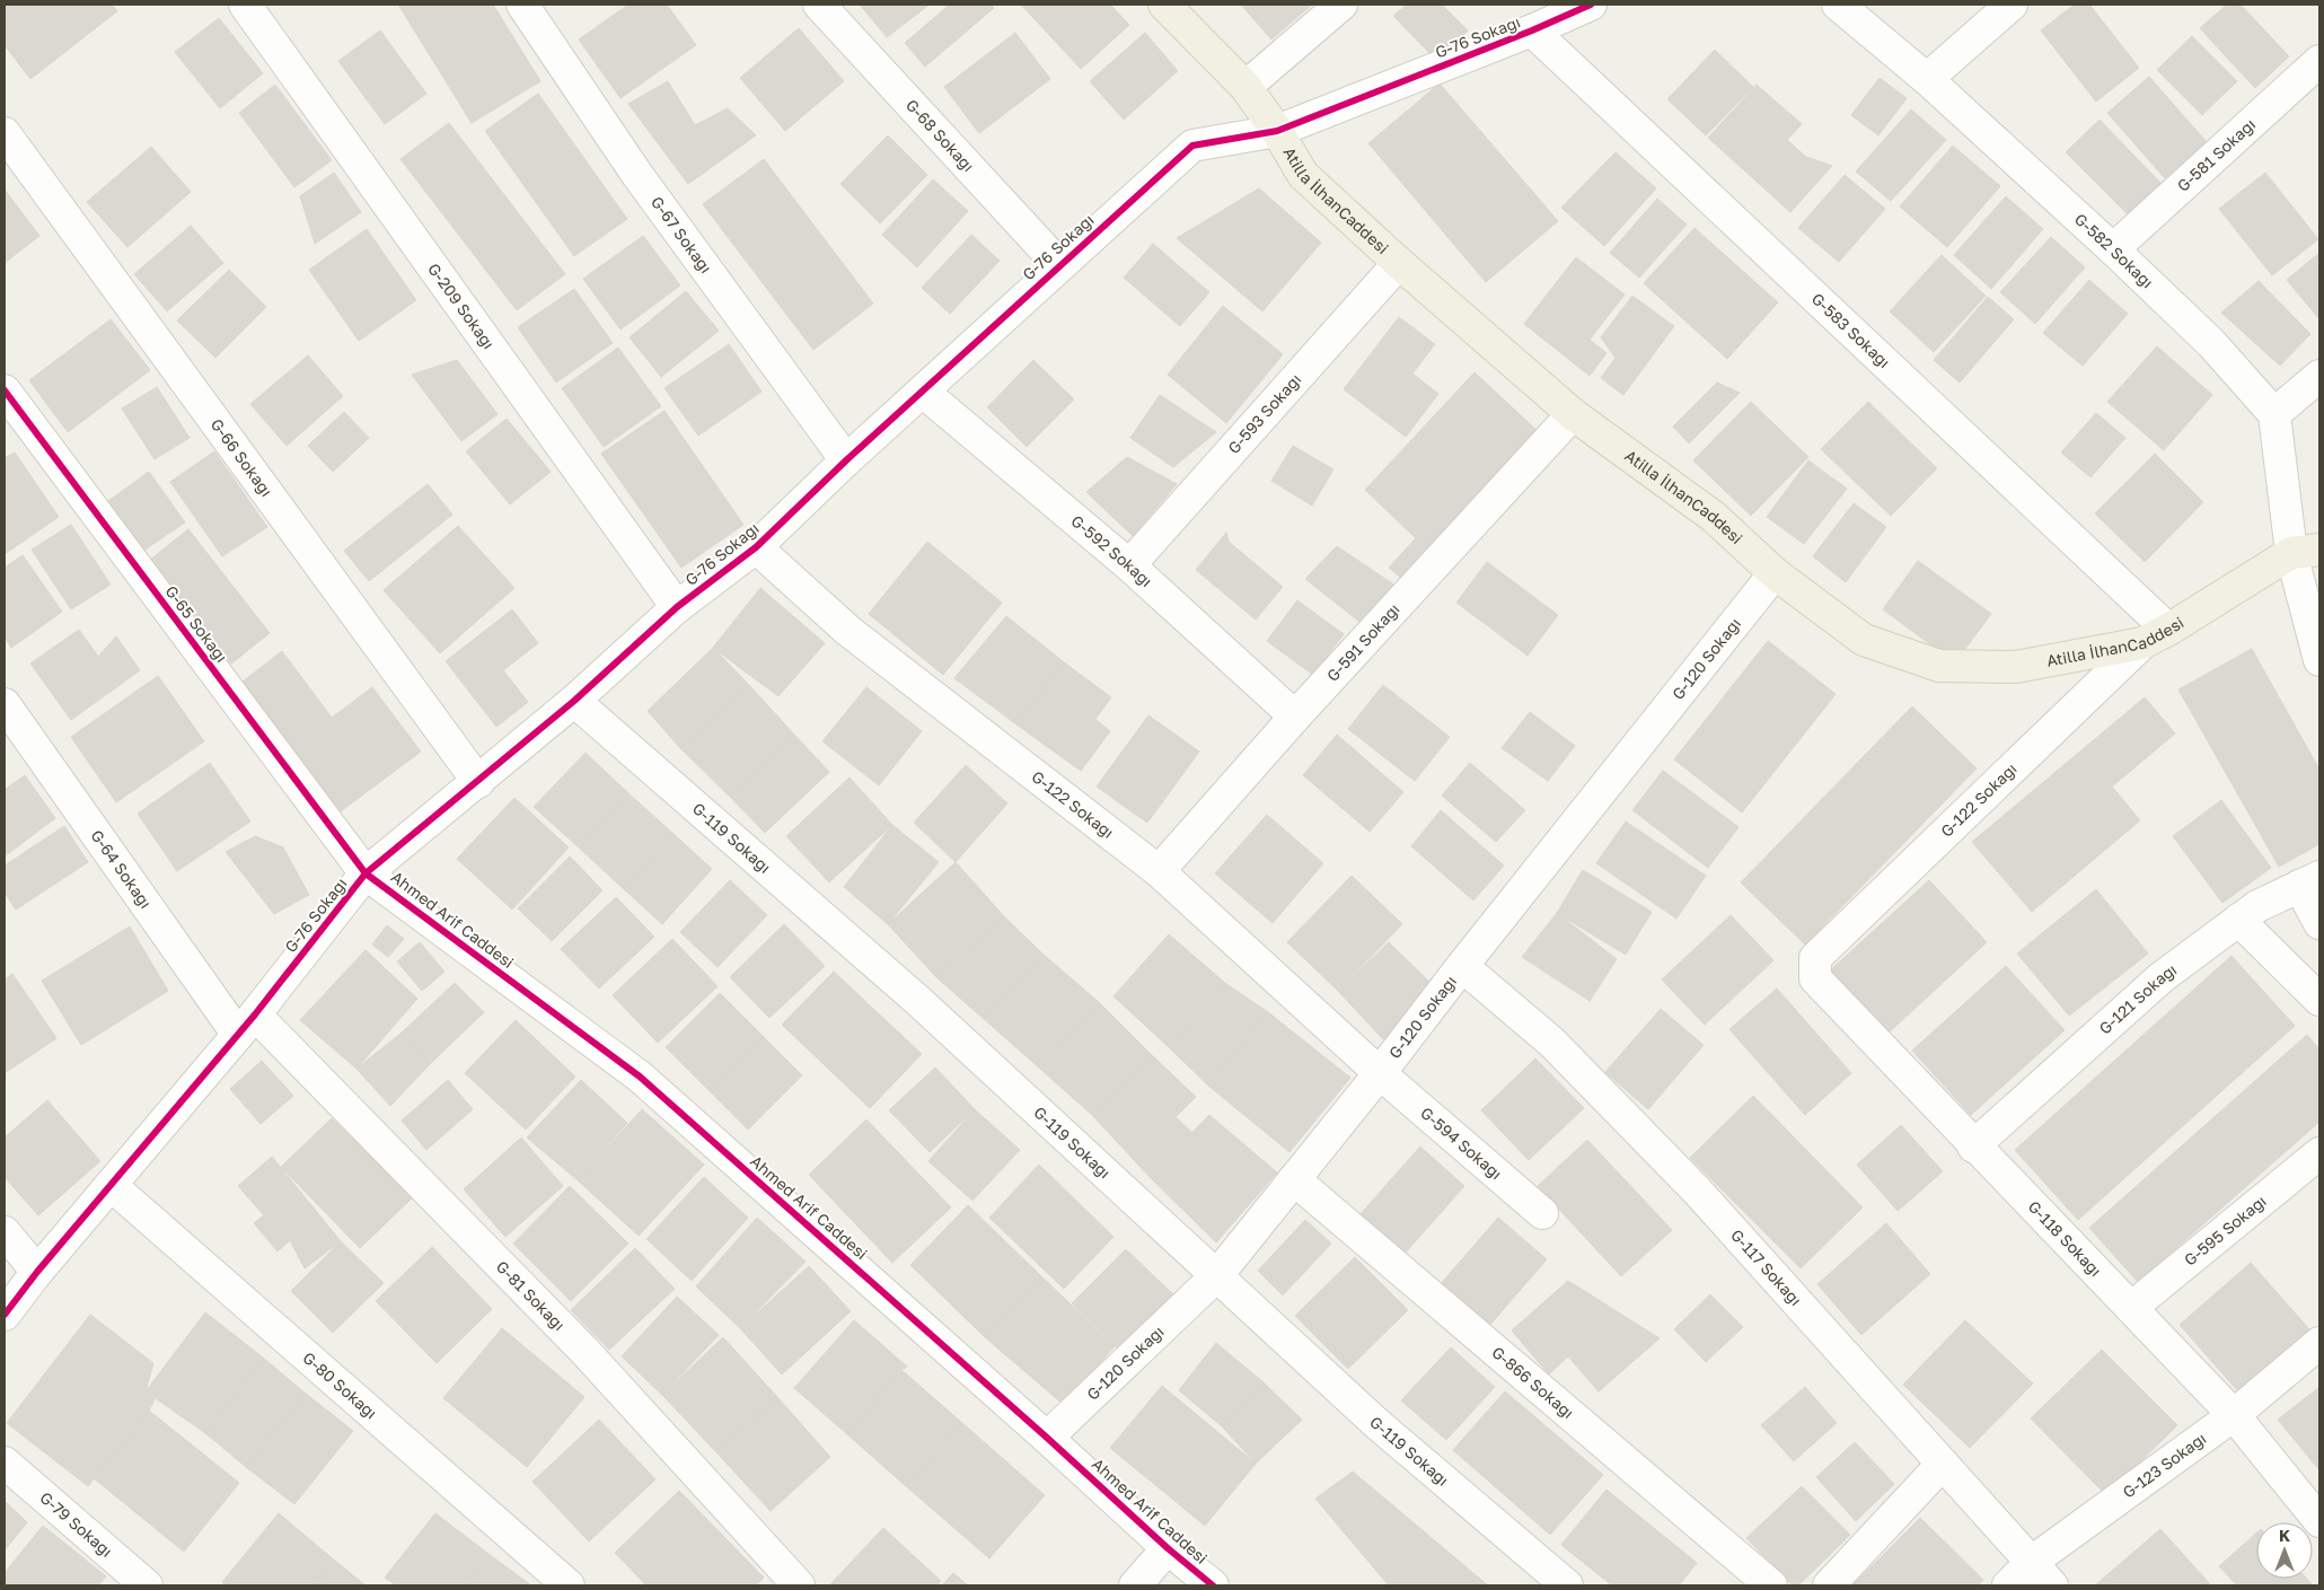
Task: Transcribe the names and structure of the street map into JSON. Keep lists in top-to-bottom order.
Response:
{
  "streets": {
    "main road": ["Atilla İlhanCaddesi"],
    "street": [
      "G-76 Sokağı",
      "G-68 Sokağı",
      "G-581 Sokağı",
      "G-67 Sokağı",
      "G-582 Sokağı",
      "G-209 Sokağı",
      "G-583 Sokağı",
      "G-593 Sokağı",
      "G-66 Sokağı",
      "G-592 Sokağı",
      "G-65 Sokağı",
      "G-591 Sokağı",
      "G-120 Sokağı",
      "G-122 Sokağı",
      "G-119 Sokağı",
      "G-64 Sokağı",
      "Ahmed Arif Caddesi",
      "G-121 Sokağı",
      "G-594 Sokağı",
      "G-595 Sokağı",
      "G-118 Sokağı",
      "G-117 Sokağı",
      "G-81 Sokağı",
      "G-866 Sokağı",
      "G-80 Sokağı",
      "G-123 Sokağı",
      "G-79 Sokağı"
    ]
  },
  "crossings": [
    ["G-76 Sokağı", "G-68 Sokağı"],
    ["G-76 Sokağı", "Atilla İlhanCaddesi"],
    ["G-76 Sokağı", "G-67 Sokağı"],
    ["G-76 Sokağı", "G-209 Sokağı"],
    ["G-76 Sokağı", "G-583 Sokağı"],
    ["G-76 Sokağı", "G-66 Sokağı"],
    ["G-76 Sokağı", "G-592 Sokağı"],
    ["G-76 Sokağı", "G-65 Sokağı"],
    ["G-76 Sokağı", "G-122 Sokağı"],
    ["G-76 Sokağı", "G-119 Sokağı"],
    ["G-76 Sokağı", "G-64 Sokağı"],
    ["G-76 Sokağı", "Ahmed Arif Caddesi"],
    ["G-76 Sokağı", "G-81 Sokağı"],
    ["G-76 Sokağı", "G-80 Sokağı"],
    ["G-581 Sokağı", "G-582 Sokağı"],
    ["Atilla İlhanCaddesi", "G-583 Sokağı"],
    ["Atilla İlhanCaddesi", "G-593 Sokağı"],
    ["Atilla İlhanCaddesi", "G-591 Sokağı"],
    ["Atilla İlhanCaddesi", "G-120 Sokağı"],
    ["Atilla İlhanCaddesi", "G-122 Sokağı"],
    ["G-583 Sokağı", "G-122 Sokağı"],
    ["G-593 Sokağı", "G-592 Sokağı"],
    ["G-592 Sokağı", "G-591 Sokağı"],
    ["G-65 Sokağı", "Ahmed Arif Caddesi"],
    ["G-591 Sokağı", "G-122 Sokağı"],
    ["G-120 Sokağı", "G-122 Sokağı"],
    ["G-120 Sokağı", "G-119 Sokağı"],
    ["G-120 Sokağı", "Ahmed Arif Caddesi"],
    ["G-120 Sokağı", "G-594 Sokağı"],
    ["G-120 Sokağı", "G-117 Sokağı"],
    ["G-120 Sokağı", "G-866 Sokağı"],
    ["G-122 Sokağı", "G-594 Sokağı"],
    ["G-122 Sokağı", "G-118 Sokağı"],
    ["G-64 Sokağı", "G-81 Sokağı"],
    ["G-121 Sokağı", "G-118 Sokağı"],
    ["G-595 Sokağı", "G-118 Sokağı"],
    ["G-118 Sokağı", "G-123 Sokağı"],
    ["G-117 Sokağı", "G-123 Sokağı"]
  ],
  "north": "top"
}
